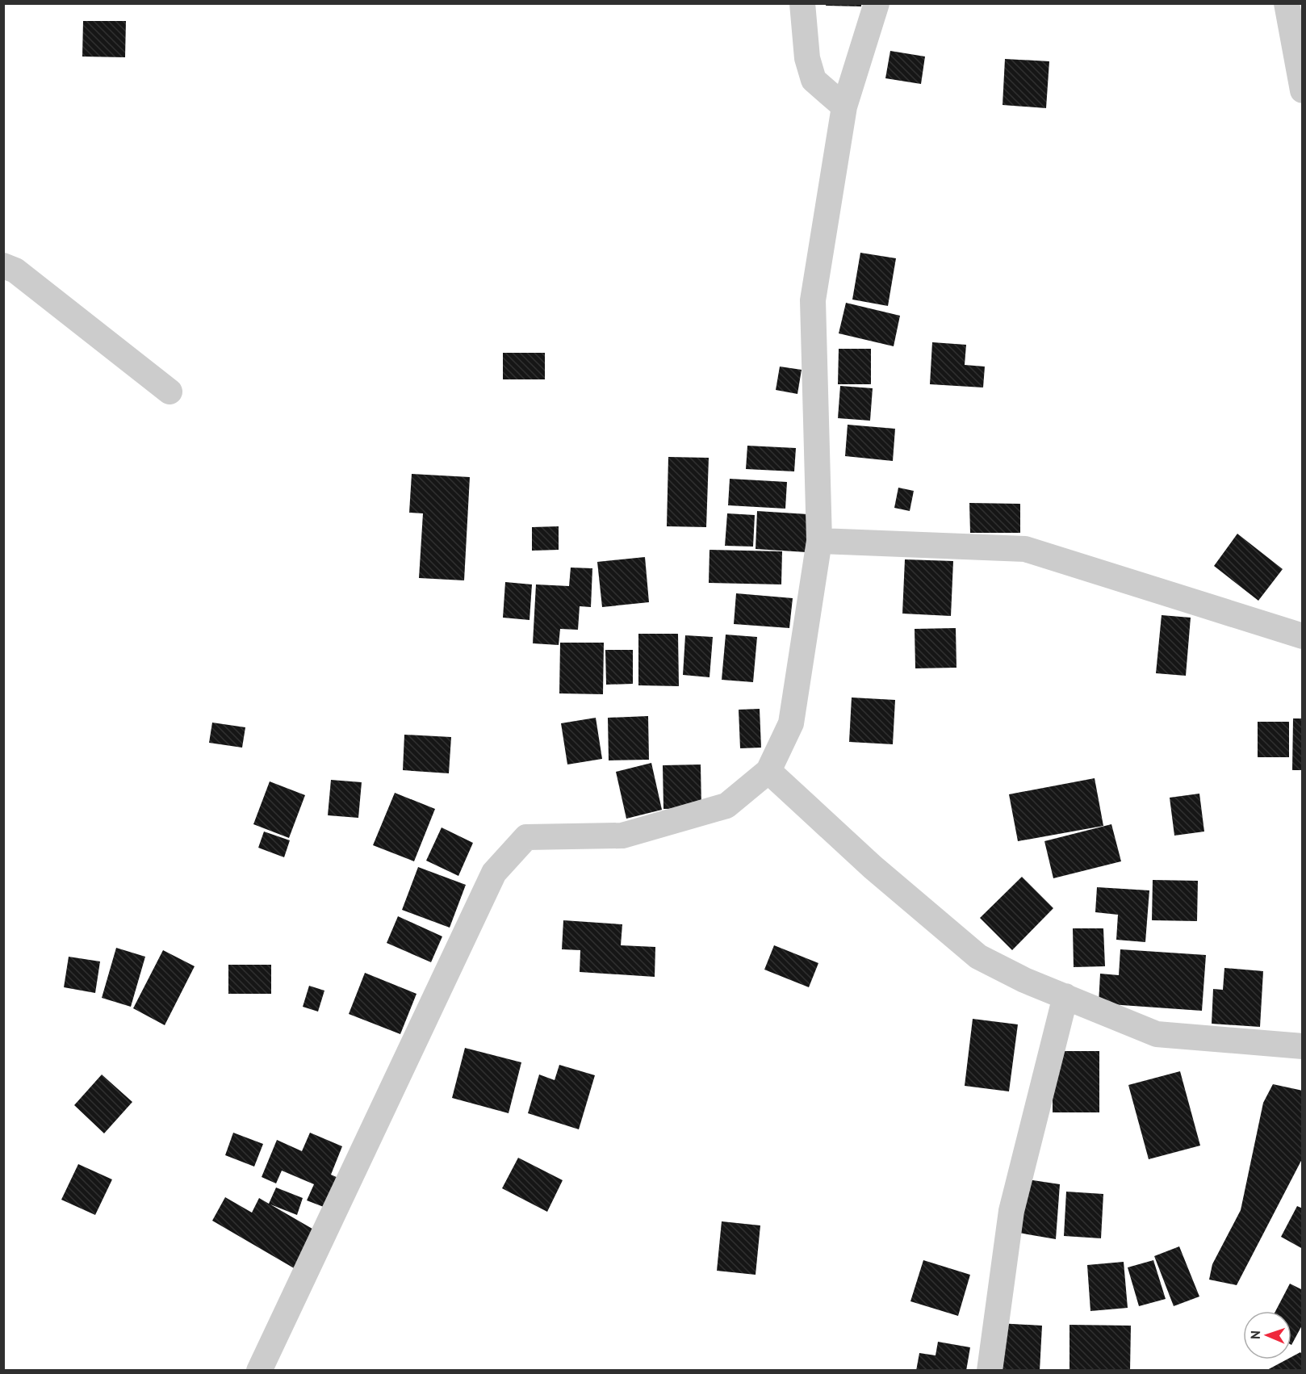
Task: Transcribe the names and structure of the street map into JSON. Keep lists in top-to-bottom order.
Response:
{
  "north": "left"
}
